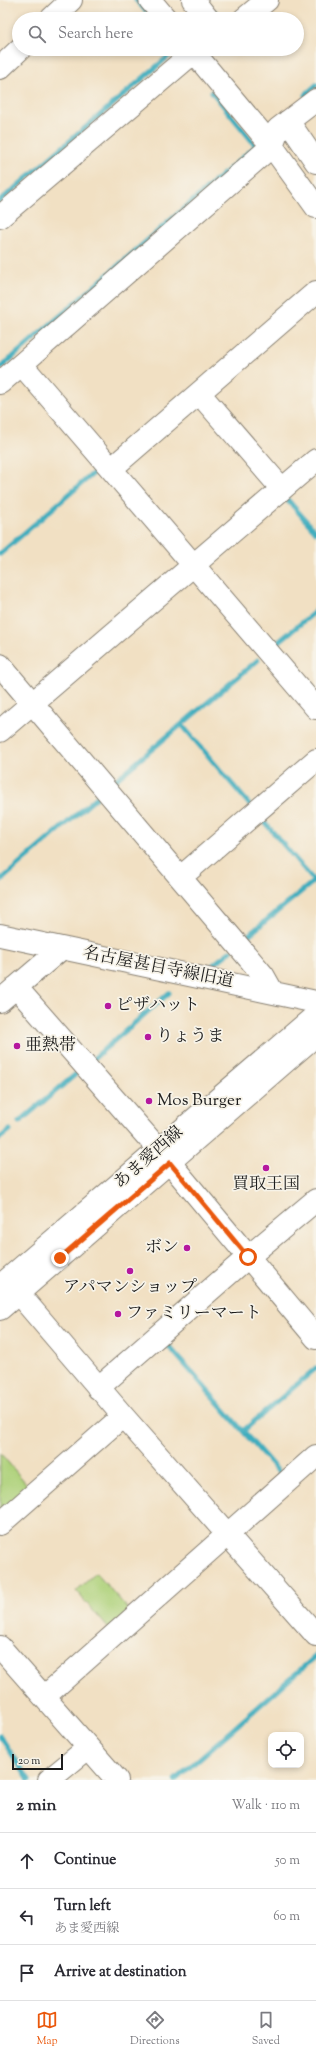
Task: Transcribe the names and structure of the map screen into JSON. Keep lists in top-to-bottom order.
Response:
{
  "streets": {
    "street": ["名古屋甚目寺線旧道", "あま愛西線"]
  },
  "places": [
    "ピザハット",
    "りょうま",
    "亜熱帯",
    "Mos Burger",
    "買取王国",
    "ボン",
    "アパマンショップ",
    "ファミリーマート"
  ],
  "scale_bar": "20 m",
  "page": {
    "search": "Search here",
    "scale": "20 m",
    "heading": ["2 min", "Walk · 110 m"],
    "list": [
      ["Continue", "50 m"],
      ["Turn left", "あま愛西線", "60 m"],
      "Arrive at destination"
    ],
    "nav": ["Map", "Directions", "Saved"]
  }
}
